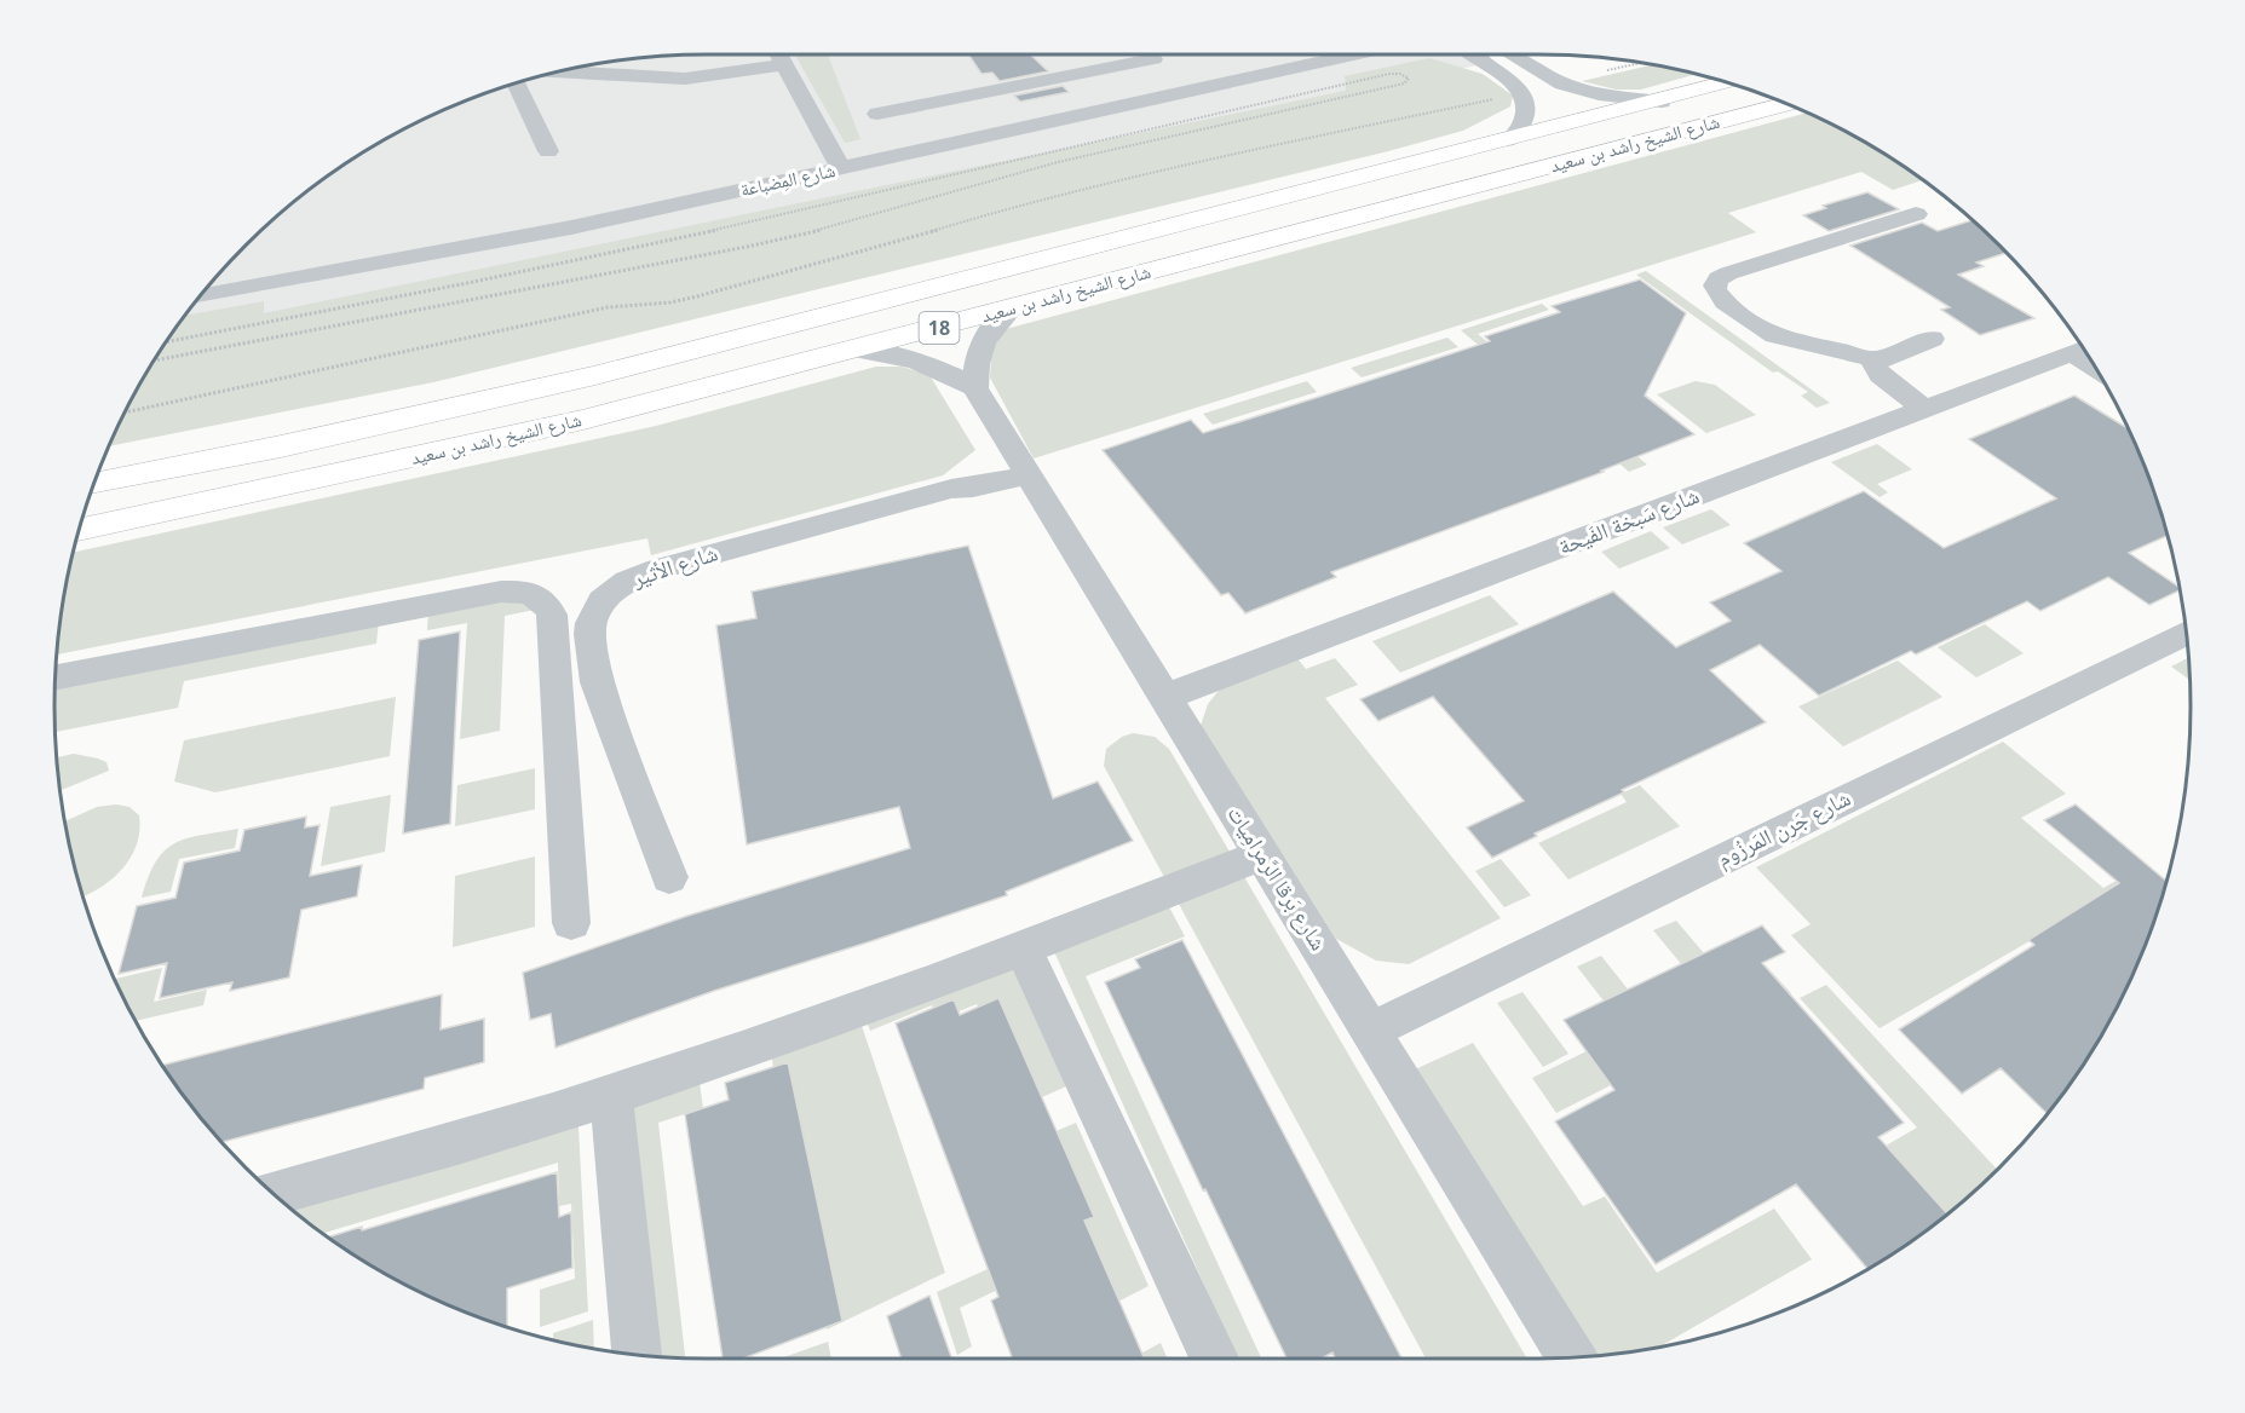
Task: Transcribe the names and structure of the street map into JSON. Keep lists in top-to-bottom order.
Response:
{
  "streets": {
    "main road": ["شارع الشيخ راشد بن سعيد", "18"],
    "street": [
      "شارع المِضباعة",
      "شارع سَبخة الفَيحة",
      "شارع الأثير",
      "شارع جَرن المَرزُوم",
      "شارع بَرقا الرَّمرامِيات"
    ]
  },
  "crossings": [
    ["شارع الشيخ راشد بن سعيد", "شارع بَرقا الرَّمرامِيات"],
    ["شارع سَبخة الفَيحة", "شارع بَرقا الرَّمرامِيات"],
    ["شارع الأثير", "شارع بَرقا الرَّمرامِيات"],
    ["شارع جَرن المَرزُوم", "شارع بَرقا الرَّمرامِيات"]
  ]
}
